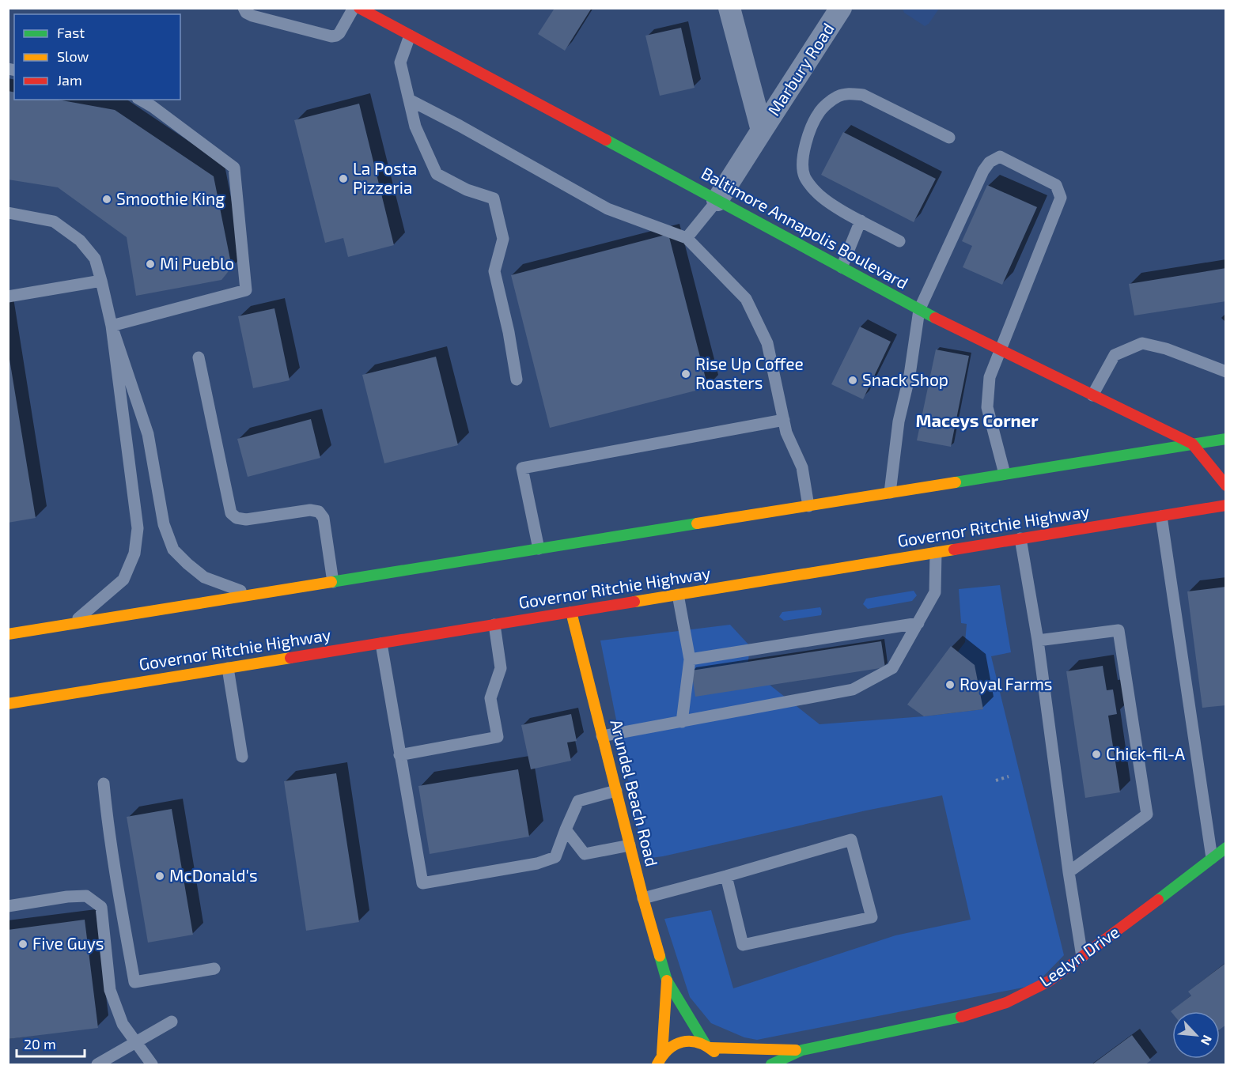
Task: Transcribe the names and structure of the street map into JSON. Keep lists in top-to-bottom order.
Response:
{
  "streets": {
    "main road": [
      "Baltimore Annapolis Boulevard",
      "Governor Ritchie Highway",
      "Arundel Beach Road",
      "Leelyn Drive"
    ],
    "street": ["Marbury Road"]
  },
  "crossings": [
    ["Marbury Road", "Baltimore Annapolis Boulevard"],
    ["Governor Ritchie Highway", "Arundel Beach Road"],
    ["Arundel Beach Road", "Leelyn Drive"]
  ],
  "districts": ["Maceys Corner"],
  "places": [
    "La Posta Pizzeria",
    "Smoothie King",
    "Mi Pueblo",
    "Rise Up Coffee Roasters",
    "Snack Shop",
    "Royal Farms",
    "Chick-fil-A",
    "McDonald's",
    "Five Guys"
  ],
  "legend": ["Fast", "Slow", "Jam"],
  "scale_bar": "20 m",
  "north": "bottom right"
}
